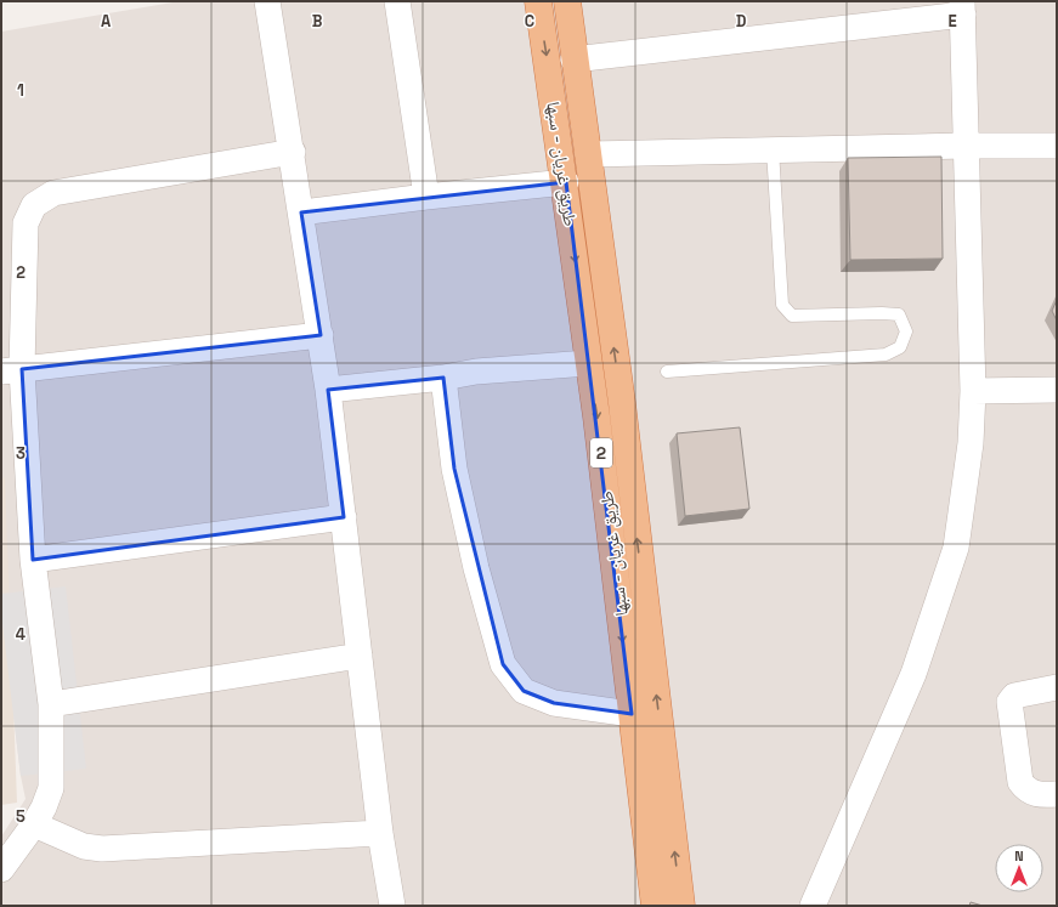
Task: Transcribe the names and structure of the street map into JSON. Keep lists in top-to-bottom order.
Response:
{
  "streets": {
    "highway": ["طريق غريان - سبها", "2"]
  },
  "north": "top",
  "grid": {
    "columns": [
      "A",
      "B",
      "C",
      "D",
      "E"
    ],
    "rows": [
      "1",
      "2",
      "3",
      "4",
      "5"
    ]
  }
}
